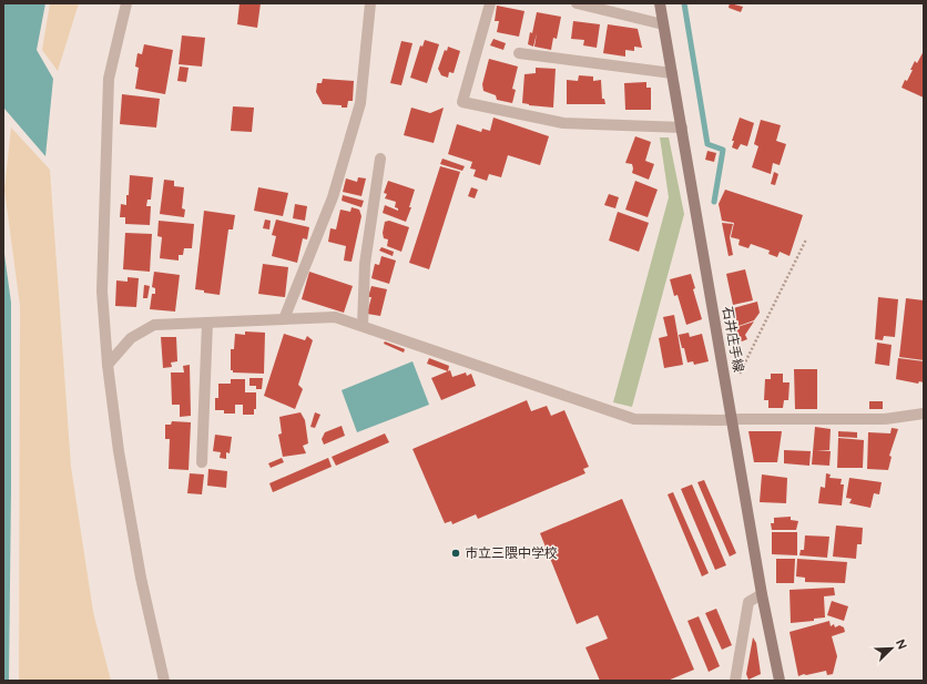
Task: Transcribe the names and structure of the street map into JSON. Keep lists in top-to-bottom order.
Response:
{
  "streets": {
    "street": ["石井庄手線"]
  },
  "places": ["市立三隈中学校"],
  "north": "top right"
}
